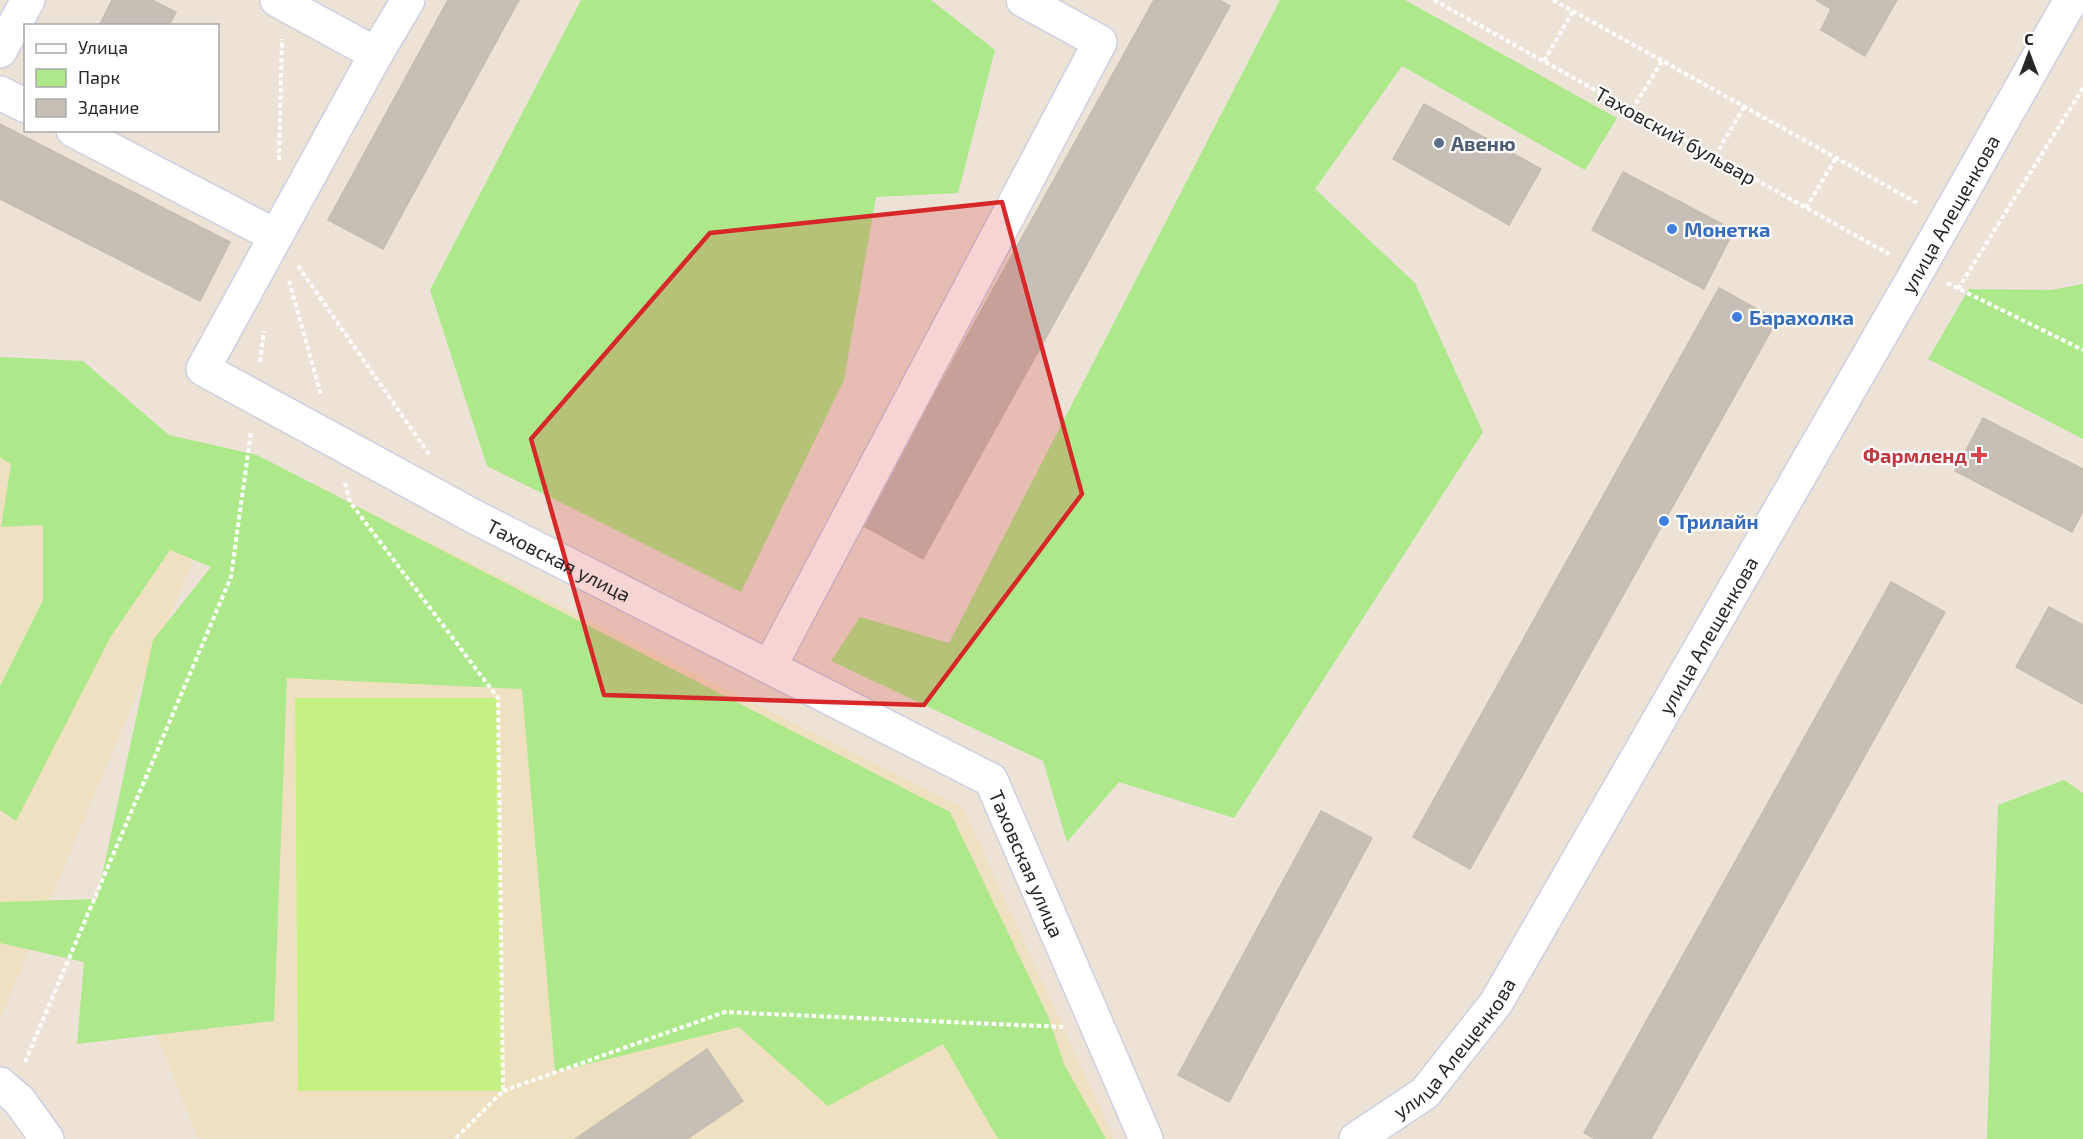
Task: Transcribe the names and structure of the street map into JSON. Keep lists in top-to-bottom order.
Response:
{
  "streets": {
    "street": ["улица Алещенкова", "Таховская улица"],
    "path": ["Таховский бульвар"]
  },
  "crossings": [
    ["Таховский бульвар", "улица Алещенкова"]
  ],
  "places": {
    "other": [
      "Авеню",
      "Монетка",
      "Барахолка",
      "Трилайн"
    ],
    "health": ["Фармленд"]
  },
  "legend": ["Улица", "Парк", "Здание"],
  "north": "top"
}
